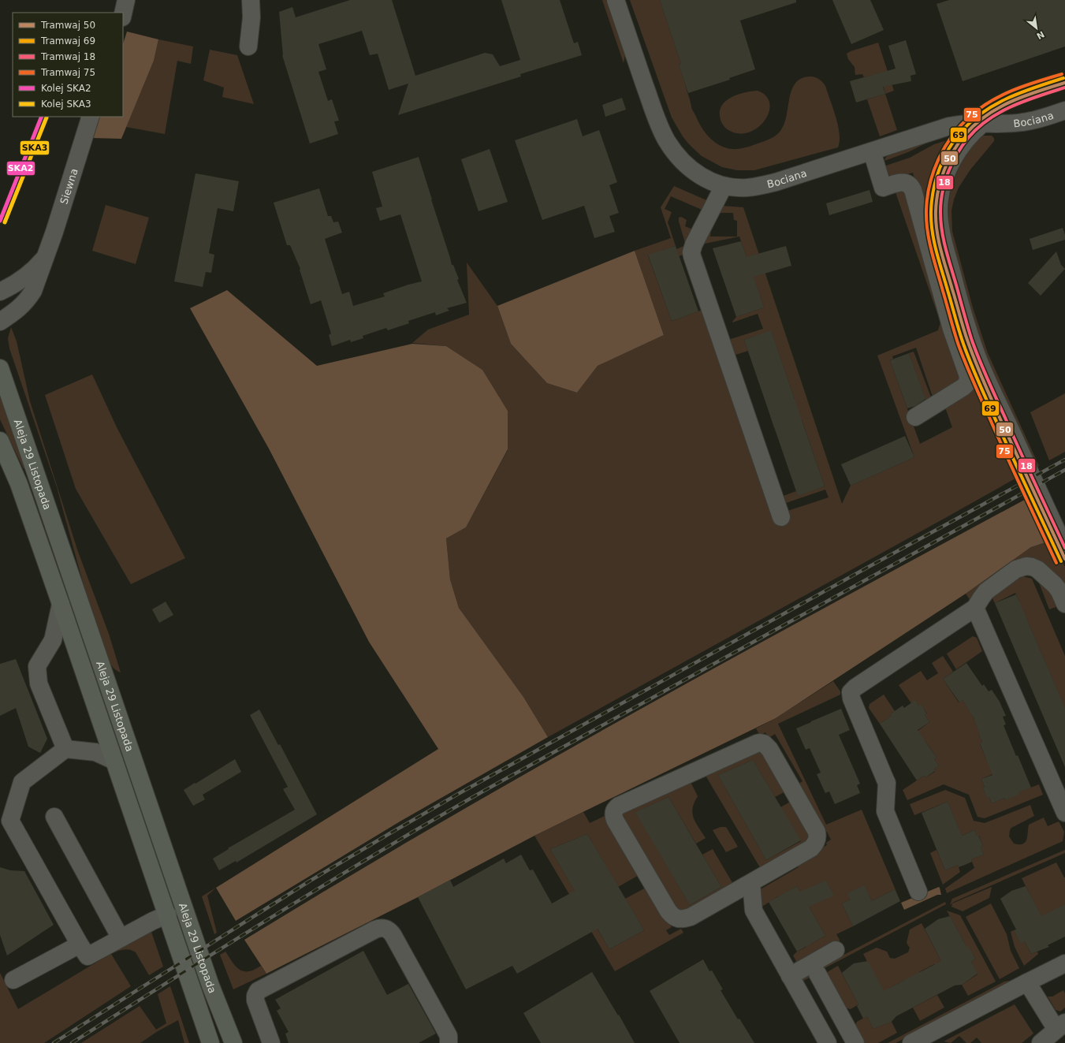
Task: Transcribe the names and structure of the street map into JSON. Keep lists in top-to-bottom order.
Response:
{
  "streets": {
    "main road": ["Aleja 29 Listopada"],
    "street": ["Bociana", "Siewna"]
  },
  "lines": [
    "tram line 75",
    "tram line 69",
    "tram line 50",
    "tram line 18",
    "rail line SKA2",
    "rail line SKA3"
  ],
  "legend": [
    "Tramwaj 50",
    "Tramwaj 69",
    "Tramwaj 18",
    "Tramwaj 75",
    "Kolej SKA2",
    "Kolej SKA3"
  ],
  "north": "bottom right"
}
